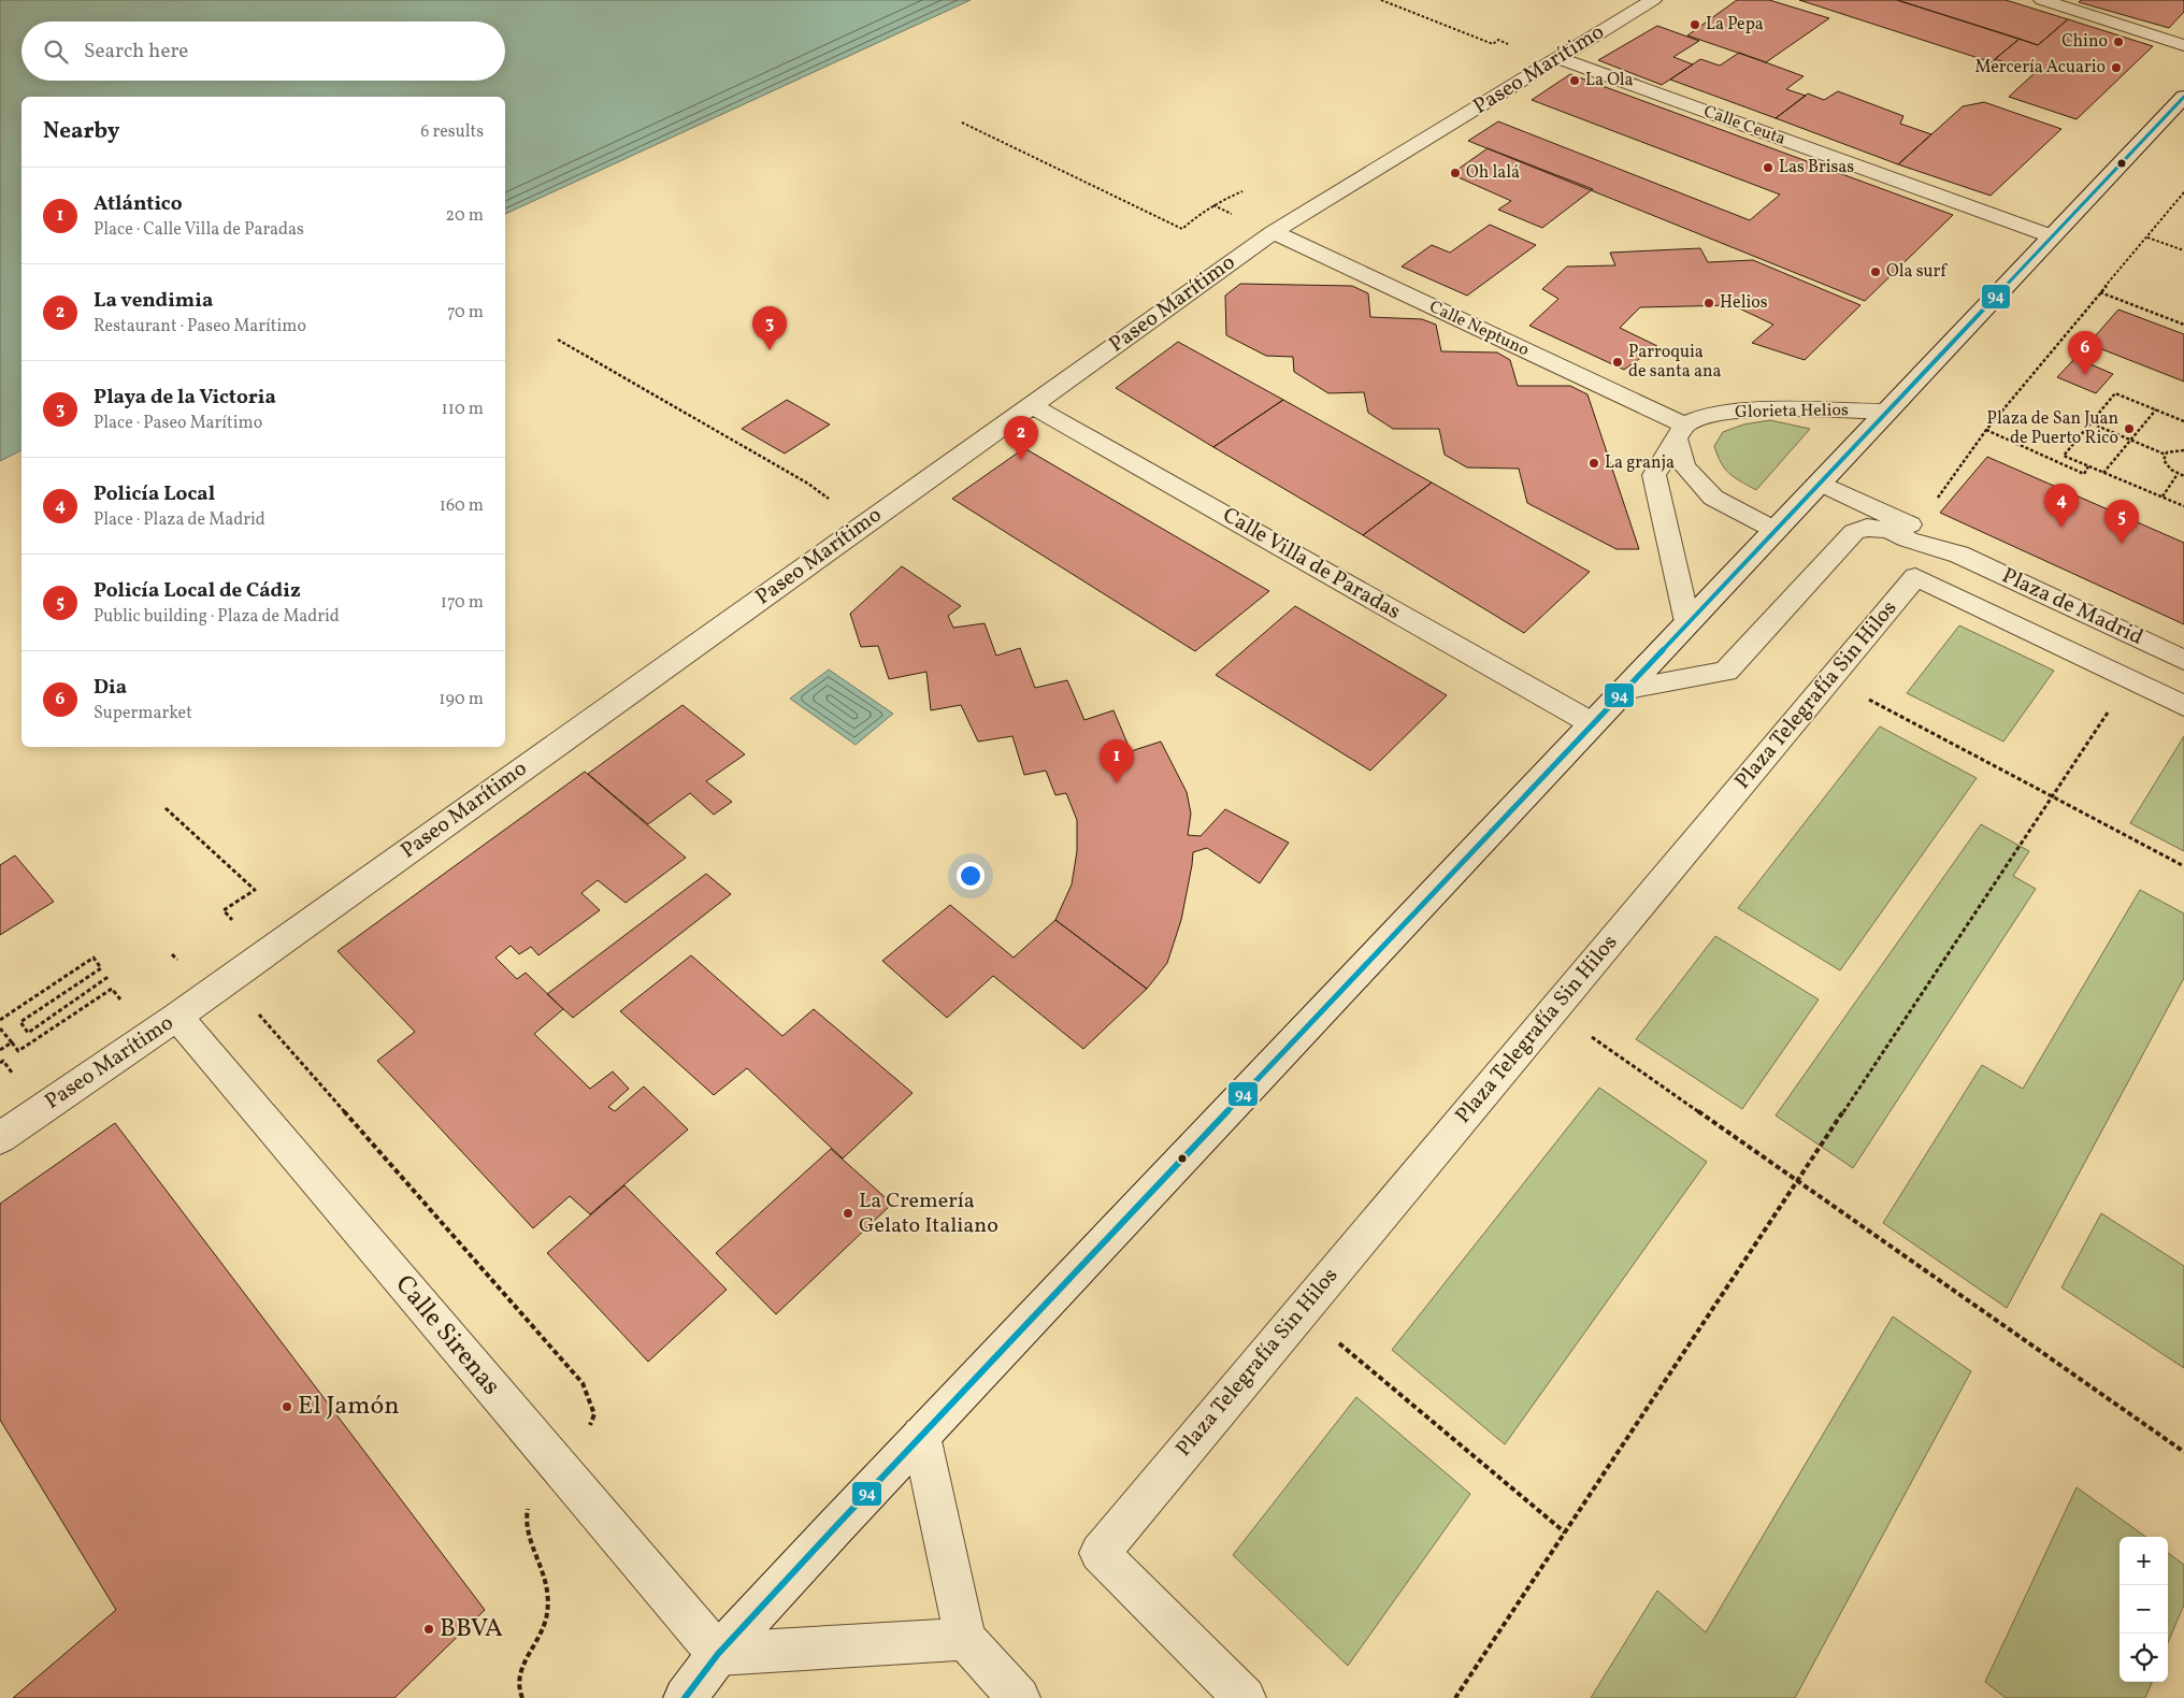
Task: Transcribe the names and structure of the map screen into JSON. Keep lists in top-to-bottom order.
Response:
{
  "streets": {
    "street": [
      "Paseo Marítimo",
      "Calle Ceuta",
      "Calle Neptuno",
      "Glorieta Helios",
      "Calle Villa de Paradas",
      "Plaza de Madrid",
      "Plaza Telegrafía Sin Hilos",
      "Calle Sirenas"
    ]
  },
  "crossings": [
    ["Paseo Marítimo", "Calle Ceuta"],
    ["Paseo Marítimo", "Calle Neptuno"],
    ["Paseo Marítimo", "Calle Villa de Paradas"],
    ["Paseo Marítimo", "Calle Sirenas"],
    ["Calle Neptuno", "Glorieta Helios"]
  ],
  "places": [
    "La Pepa",
    "Chino",
    "Mercería Acuario",
    "La Ola",
    "Las Brisas",
    "Oh lalá",
    "Ola surf",
    "Helios",
    "Parroquia de santa ana",
    "Plaza de San Juan de Puerto Rico",
    "La granja",
    "La Cremería Gelato Italiano",
    "El Jamón",
    "BBVA"
  ],
  "lines": ["transit line 94"],
  "page": {
    "search": "Search here",
    "heading": ["Nearby", "6 results"],
    "list": [
      {
        "mark": "1",
        "name": "Atlántico",
        "note": "Place · Calle Villa de Paradas",
        "value": "20 m"
      },
      {
        "mark": "2",
        "name": "La vendimia",
        "note": "Restaurant · Paseo Marítimo",
        "value": "70 m"
      },
      {
        "mark": "3",
        "name": "Playa de la Victoria",
        "note": "Place · Paseo Marítimo",
        "value": "110 m"
      },
      {
        "mark": "4",
        "name": "Policía Local",
        "note": "Place · Plaza de Madrid",
        "value": "160 m"
      },
      {
        "mark": "5",
        "name": "Policía Local de Cádiz",
        "note": "Public building · Plaza de Madrid",
        "value": "170 m"
      },
      {
        "mark": "6",
        "name": "Dia",
        "note": "Supermarket",
        "value": "190 m"
      }
    ],
    "pins": [
      "3",
      "6",
      "2",
      "4",
      "5",
      "1"
    ],
    "map_buttons": ["+", "−"]
  }
}
